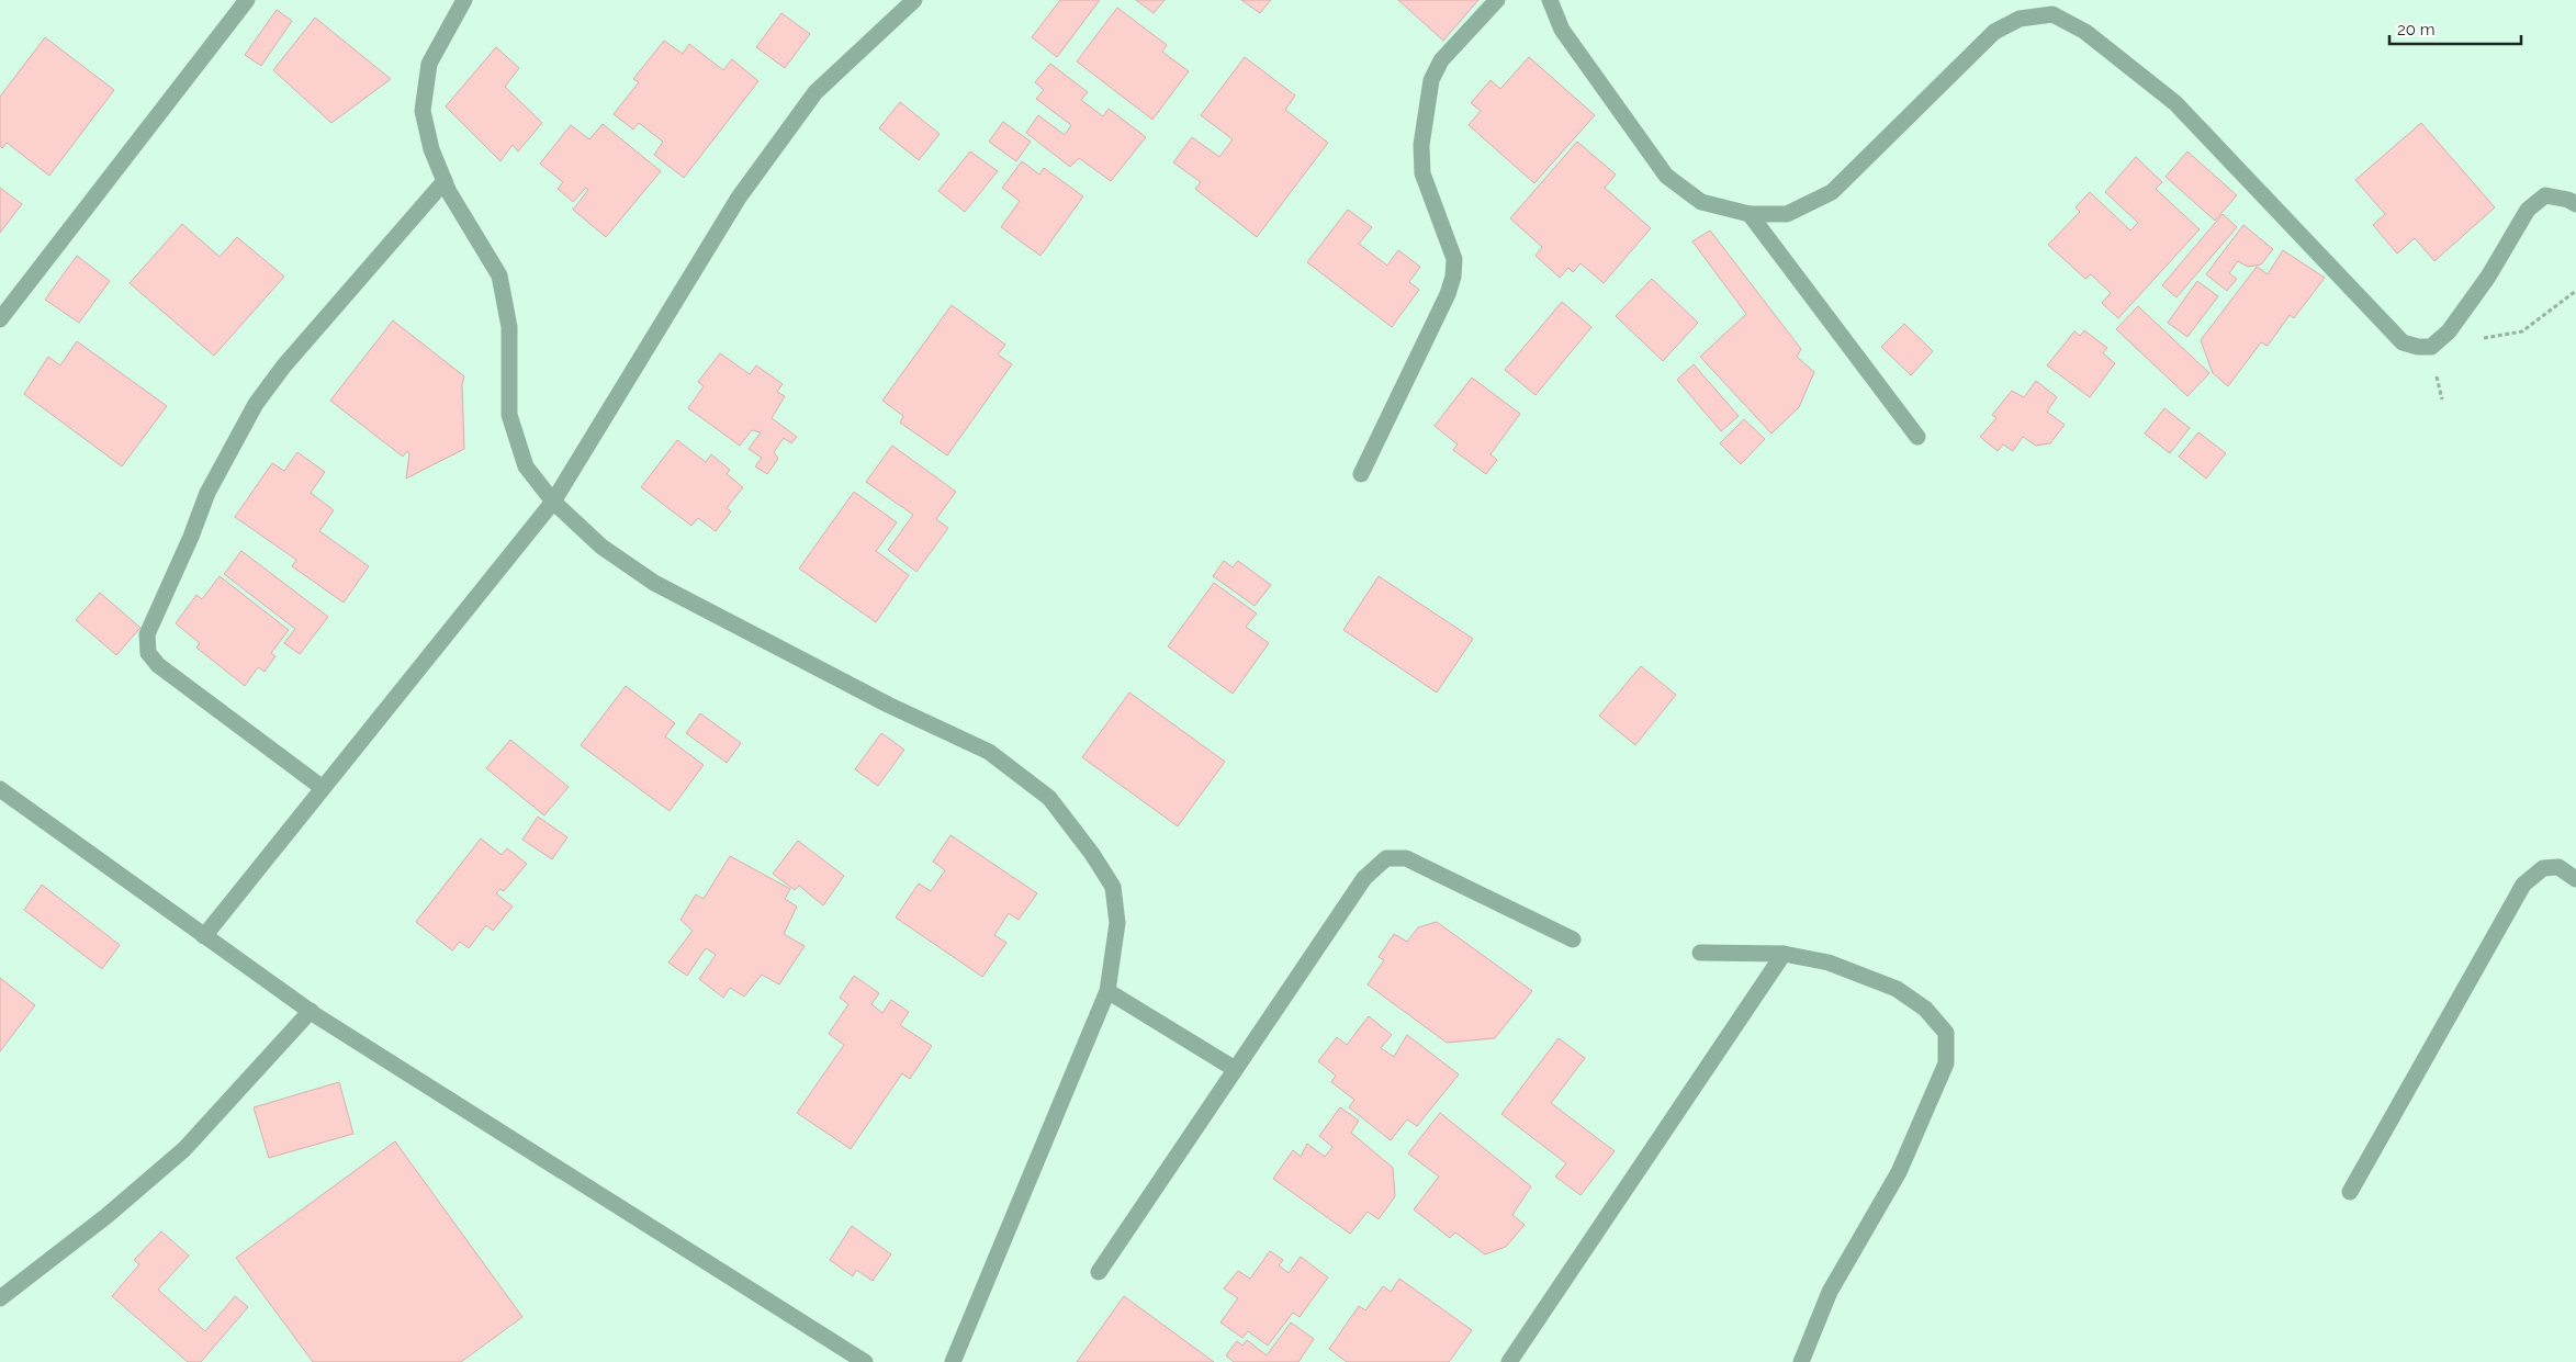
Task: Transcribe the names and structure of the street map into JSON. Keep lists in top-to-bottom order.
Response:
{
  "scale_bar": "20 m"
}
